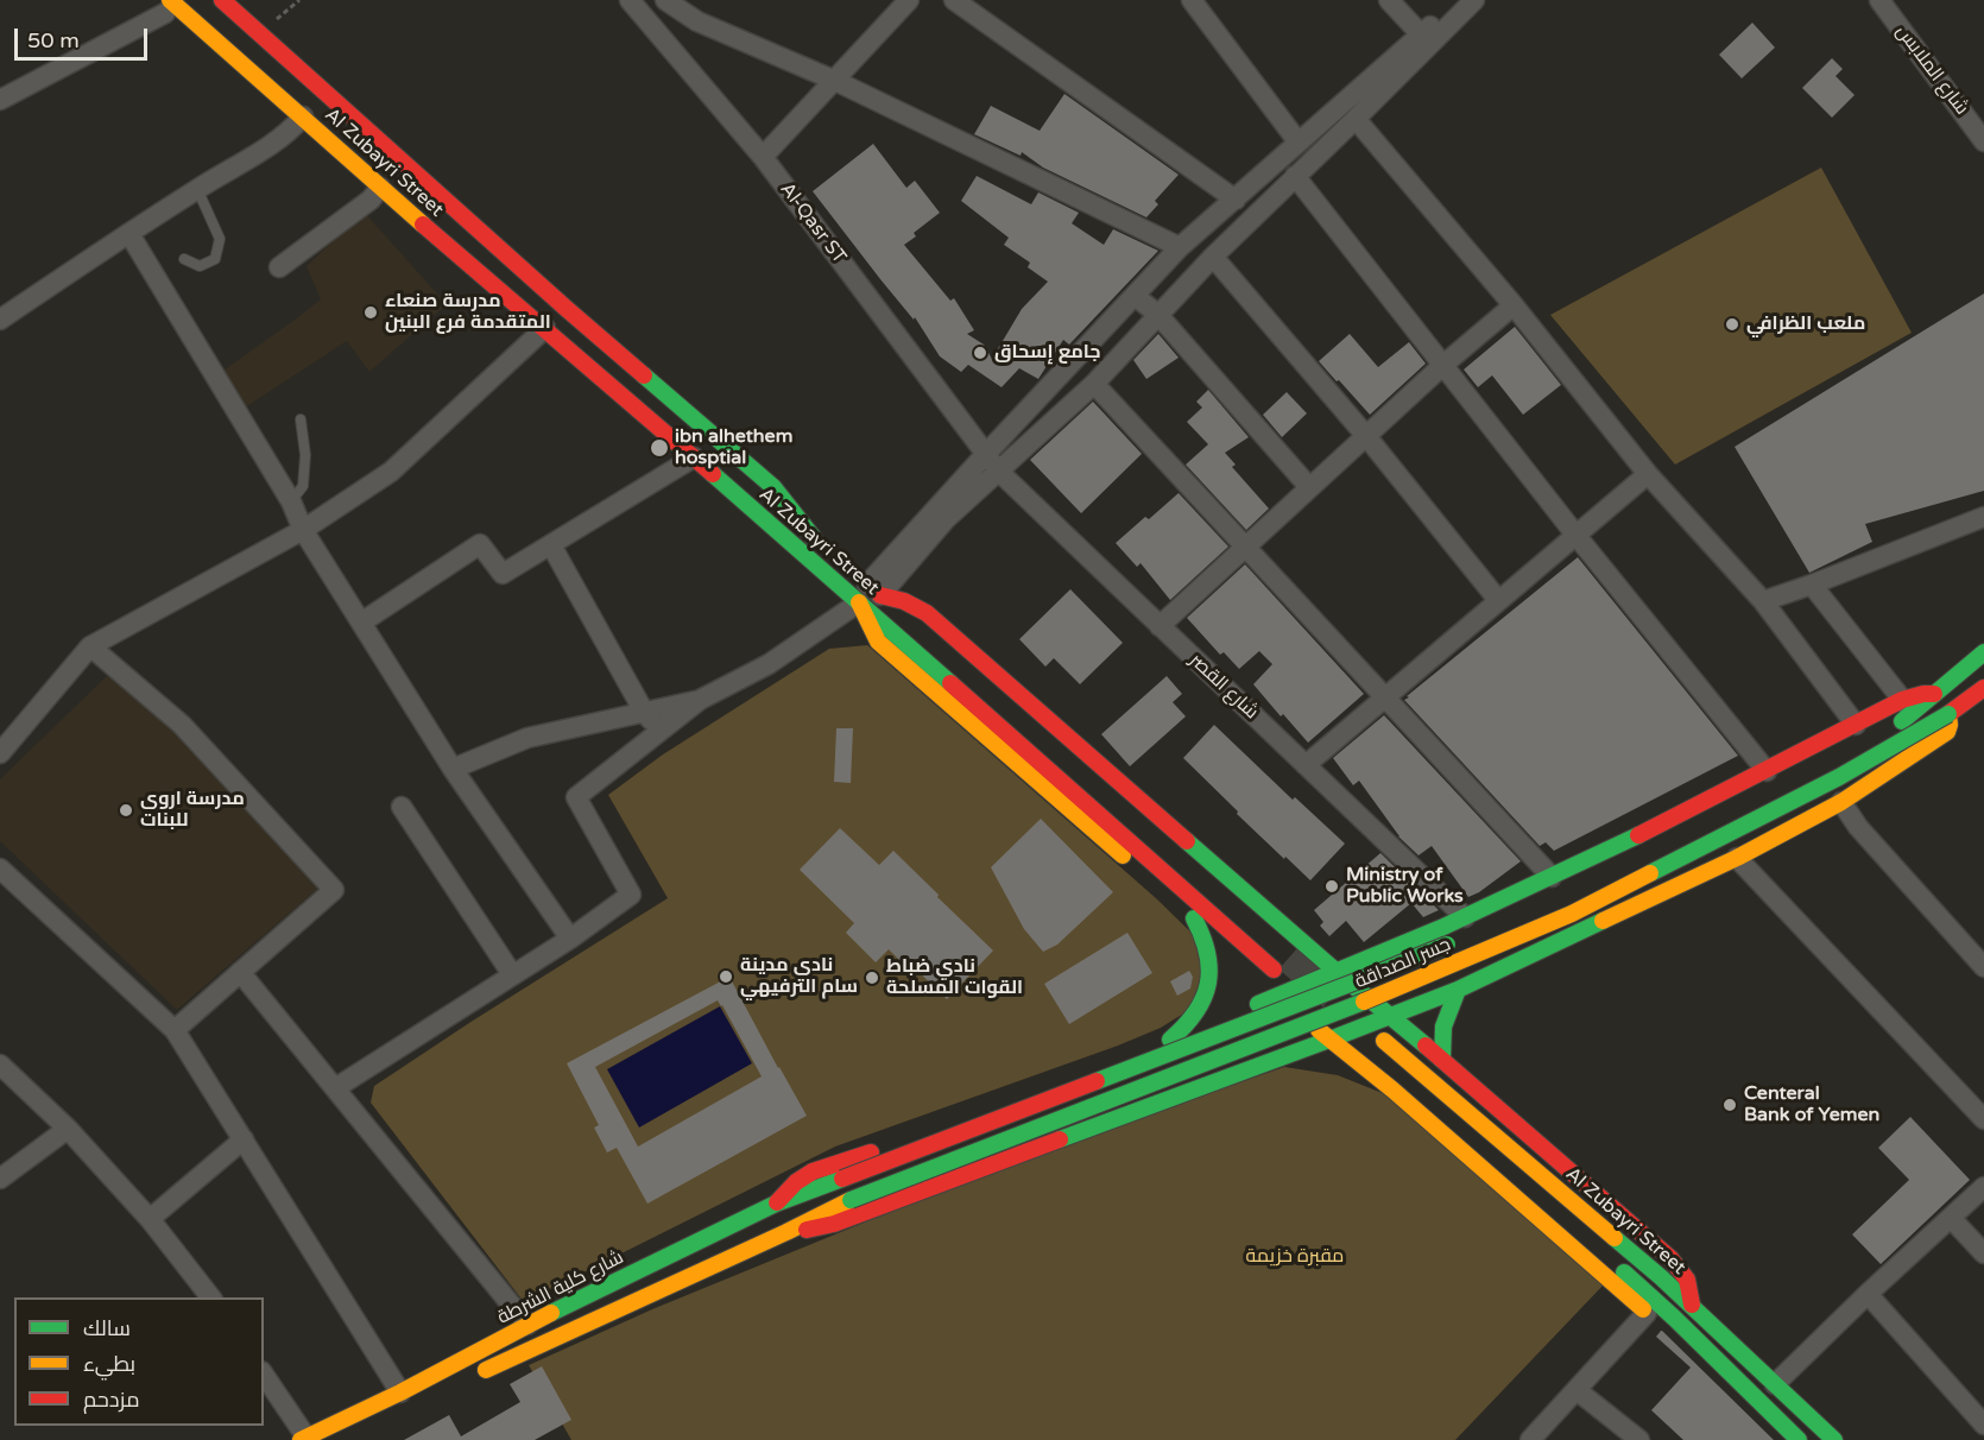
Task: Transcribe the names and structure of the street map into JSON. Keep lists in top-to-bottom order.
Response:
{
  "streets": {
    "main road": ["Al Zubayri Street", "جسر الصداقة", "شارع كلية الشرطة"],
    "street": ["شارع الملابس", "Al-Qasr ST", "شارع القصر"]
  },
  "crossings": [
    ["Al-Qasr ST", "شارع القصر"],
    ["جسر الصداقة", "شارع كلية الشرطة"]
  ],
  "parks": ["مقبرة خزيمة"],
  "places": [
    "مدرسة صنعاء المتقدمة فرع البنين",
    "ملعب الظرافي",
    "جامع إسحاق",
    "ibn alhethem hosptial",
    "مدرسة اروى للبنات",
    "Ministry of Public Works",
    "نادي مدينة سام الترفيهي",
    "نادي ضباط القوات المسلحة",
    "Centeral Bank of Yemen"
  ],
  "legend": ["سالك", "بطيء", "مزدحم"],
  "scale_bar": "50 m"
}
